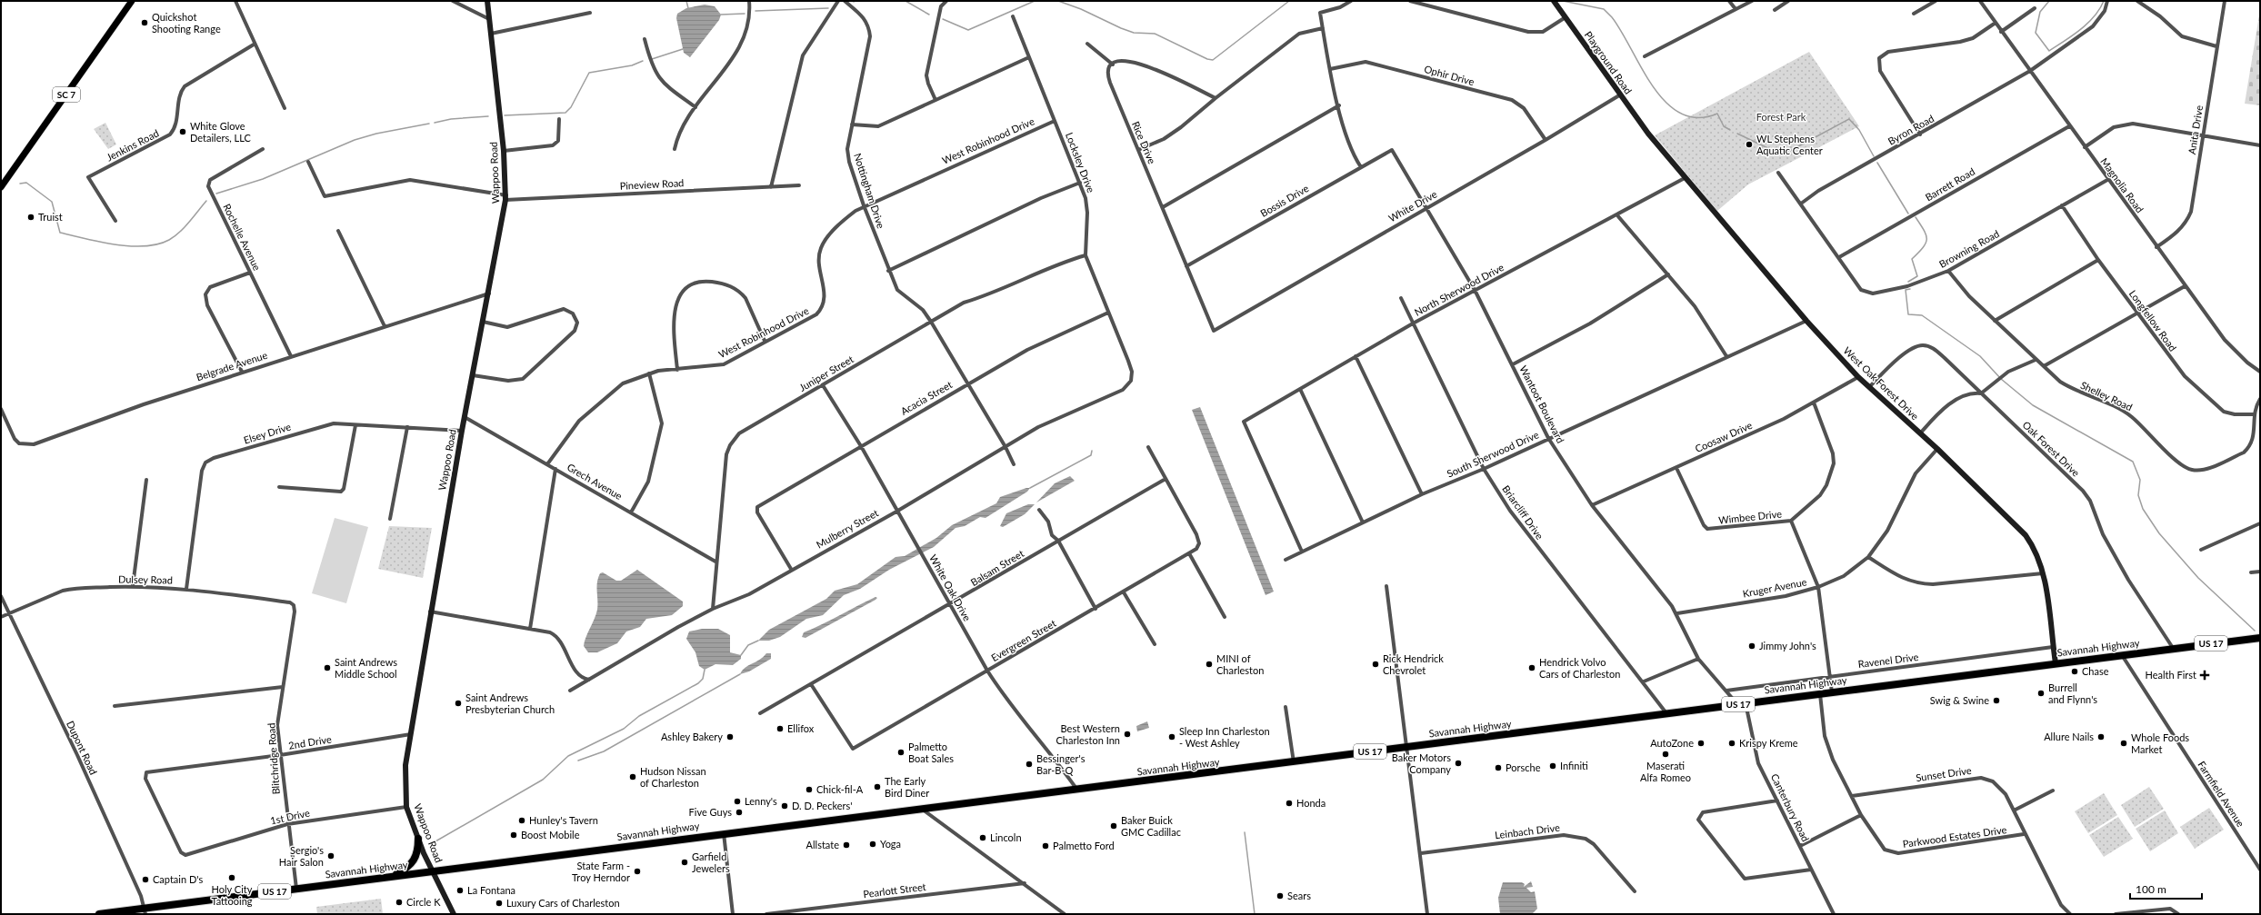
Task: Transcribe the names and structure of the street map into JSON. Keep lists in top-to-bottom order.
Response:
{
  "streets": {
    "highway": ["US 17", "Savannah Highway"],
    "main road": [
      "Playground Road",
      "SC 7",
      "Wappoo Road",
      "West Oak Forest Drive"
    ],
    "street": [
      "Ophir Drive",
      "Byron Road",
      "Anita Drive",
      "West Robinhood Drive",
      "Rice Drive",
      "Jenkins Road",
      "Locksley Drive",
      "Pineview Road",
      "Barrett Road",
      "Magnolia Road",
      "Nottingham Drive",
      "Bossis Drive",
      "White Drive",
      "Rochelle Avenue",
      "Browning Road",
      "North Sherwood Drive",
      "Longfellow Road",
      "Belgrade Avenue",
      "Juniper Street",
      "Shelley Road",
      "Acacia Street",
      "Wantoot Boulevard",
      "Elsey Drive",
      "Coosaw Drive",
      "Oak Forest Drive",
      "South Sherwood Drive",
      "Grech Avenue",
      "Briarcliff Drive",
      "Wimbee Drive",
      "Mulberry Street",
      "Balsam Street",
      "Dulsey Road",
      "White Oak Drive",
      "Kruger Avenue",
      "Evergreen Street",
      "Ravenel Drive",
      "2nd Drive",
      "Dupont Road",
      "Blitchridge Road",
      "Sunset Drive",
      "Farmfield Avenue",
      "Canterbury Road",
      "1st Drive",
      "Leinbach Drive",
      "Parkwood Estates Drive",
      "Pearlott Street"
    ]
  },
  "crossings": [
    ["Playground Road", "White Drive"],
    ["Playground Road", "West Oak Forest Drive"],
    ["Ophir Drive", "White Drive"],
    ["Byron Road", "Magnolia Road"],
    ["Byron Road", "Browning Road"],
    ["Anita Drive", "Magnolia Road"],
    ["West Robinhood Drive", "Locksley Drive"],
    ["West Robinhood Drive", "Nottingham Drive"],
    ["West Robinhood Drive", "Grech Avenue"],
    ["Rice Drive", "Bossis Drive"],
    ["Rice Drive", "White Drive"],
    ["Locksley Drive", "Juniper Street"],
    ["Locksley Drive", "Acacia Street"],
    ["Locksley Drive", "Mulberry Street"],
    ["Wappoo Road", "Pineview Road"],
    ["Wappoo Road", "Belgrade Avenue"],
    ["Wappoo Road", "Elsey Drive"],
    ["Wappoo Road", "Grech Avenue"],
    ["Wappoo Road", "Savannah Highway"],
    ["Wappoo Road", "2nd Drive"],
    ["Wappoo Road", "1st Drive"],
    ["Barrett Road", "Magnolia Road"],
    ["Barrett Road", "Browning Road"],
    ["Magnolia Road", "Browning Road"],
    ["Nottingham Drive", "Juniper Street"],
    ["Nottingham Drive", "Acacia Street"],
    ["Nottingham Drive", "Mulberry Street"],
    ["Bossis Drive", "Wantoot Boulevard"],
    ["White Drive", "Wantoot Boulevard"],
    ["Rochelle Avenue", "Belgrade Avenue"],
    ["Browning Road", "Longfellow Road"],
    ["Browning Road", "Shelley Road"],
    ["North Sherwood Drive", "West Oak Forest Drive"],
    ["North Sherwood Drive", "Wantoot Boulevard"],
    ["North Sherwood Drive", "South Sherwood Drive"],
    ["North Sherwood Drive", "Briarcliff Drive"],
    ["Longfellow Road", "Shelley Road"],
    ["Juniper Street", "Grech Avenue"],
    ["Juniper Street", "Mulberry Street"],
    ["Juniper Street", "White Oak Drive"],
    ["West Oak Forest Drive", "Coosaw Drive"],
    ["West Oak Forest Drive", "Oak Forest Drive"],
    ["West Oak Forest Drive", "South Sherwood Drive"],
    ["West Oak Forest Drive", "Kruger Avenue"],
    ["West Oak Forest Drive", "Savannah Highway"],
    ["West Oak Forest Drive", "Ravenel Drive"],
    ["Acacia Street", "Mulberry Street"],
    ["Acacia Street", "White Oak Drive"],
    ["Wantoot Boulevard", "Coosaw Drive"],
    ["Wantoot Boulevard", "South Sherwood Drive"],
    ["Wantoot Boulevard", "Kruger Avenue"],
    ["Wantoot Boulevard", "Savannah Highway"],
    ["Wantoot Boulevard", "Ravenel Drive"],
    ["Elsey Drive", "Dulsey Road"],
    ["Coosaw Drive", "Wimbee Drive"],
    ["Oak Forest Drive", "Savannah Highway"],
    ["South Sherwood Drive", "Briarcliff Drive"],
    ["Briarcliff Drive", "Savannah Highway"],
    ["Mulberry Street", "White Oak Drive"],
    ["Balsam Street", "White Oak Drive"],
    ["Balsam Street", "Evergreen Street"],
    ["Dulsey Road", "Dupont Road"],
    ["Dulsey Road", "Blitchridge Road"],
    ["White Oak Drive", "Evergreen Street"],
    ["White Oak Drive", "Savannah Highway"],
    ["Savannah Highway", "Dupont Road"],
    ["Savannah Highway", "Blitchridge Road"],
    ["Savannah Highway", "Farmfield Avenue"],
    ["Savannah Highway", "Canterbury Road"],
    ["Savannah Highway", "Parkwood Estates Drive"],
    ["2nd Drive", "Blitchridge Road"],
    ["2nd Drive", "1st Drive"],
    ["Blitchridge Road", "1st Drive"],
    ["Sunset Drive", "Parkwood Estates Drive"]
  ],
  "parks": ["Forest Park"],
  "places": {
    "other": [
      "Quickshot Shooting Range",
      "White Glove Detailers, LLC",
      "WL Stephens Aquatic Center",
      "Truist",
      "Jimmy John's",
      "MINI of Charleston",
      "Rick Hendrick Chevrolet",
      "Saint Andrews Middle School",
      "Hendrick Volvo Cars of Charleston",
      "Chase",
      "Burrell and Flynn's",
      "Swig & Swine",
      "Saint Andrews Presbyterian Church",
      "Ellifox",
      "Best Western Charleston Inn",
      "Ashley Bakery",
      "Sleep Inn Charleston - West Ashley",
      "Allure Nails",
      "AutoZone",
      "Krispy Kreme",
      "Whole Foods Market",
      "Palmetto Boat Sales",
      "Maserati Alfa Romeo",
      "Baker Motors Company",
      "Bessinger's Bar-B-Q",
      "Infiniti",
      "Porsche",
      "Hudson Nissan of Charleston",
      "The Early Bird Diner",
      "Chick-fil-A",
      "Lenny's",
      "Honda",
      "D. D. Peckers'",
      "Five Guys",
      "Hunley's Tavern",
      "Baker Buick GMC Cadillac",
      "Boost Mobile",
      "Lincoln",
      "Yoga",
      "Allstate",
      "Palmetto Ford",
      "Sergio's Hair Salon",
      "Garfield Jewelers",
      "State Farm - Troy Herndor",
      "Holy City Tattooing",
      "Captain D's",
      "La Fontana",
      "Sears",
      "Circle K",
      "Luxury Cars of Charleston"
    ],
    "health": ["Health First"]
  },
  "scale_bar": "100 m"
}
